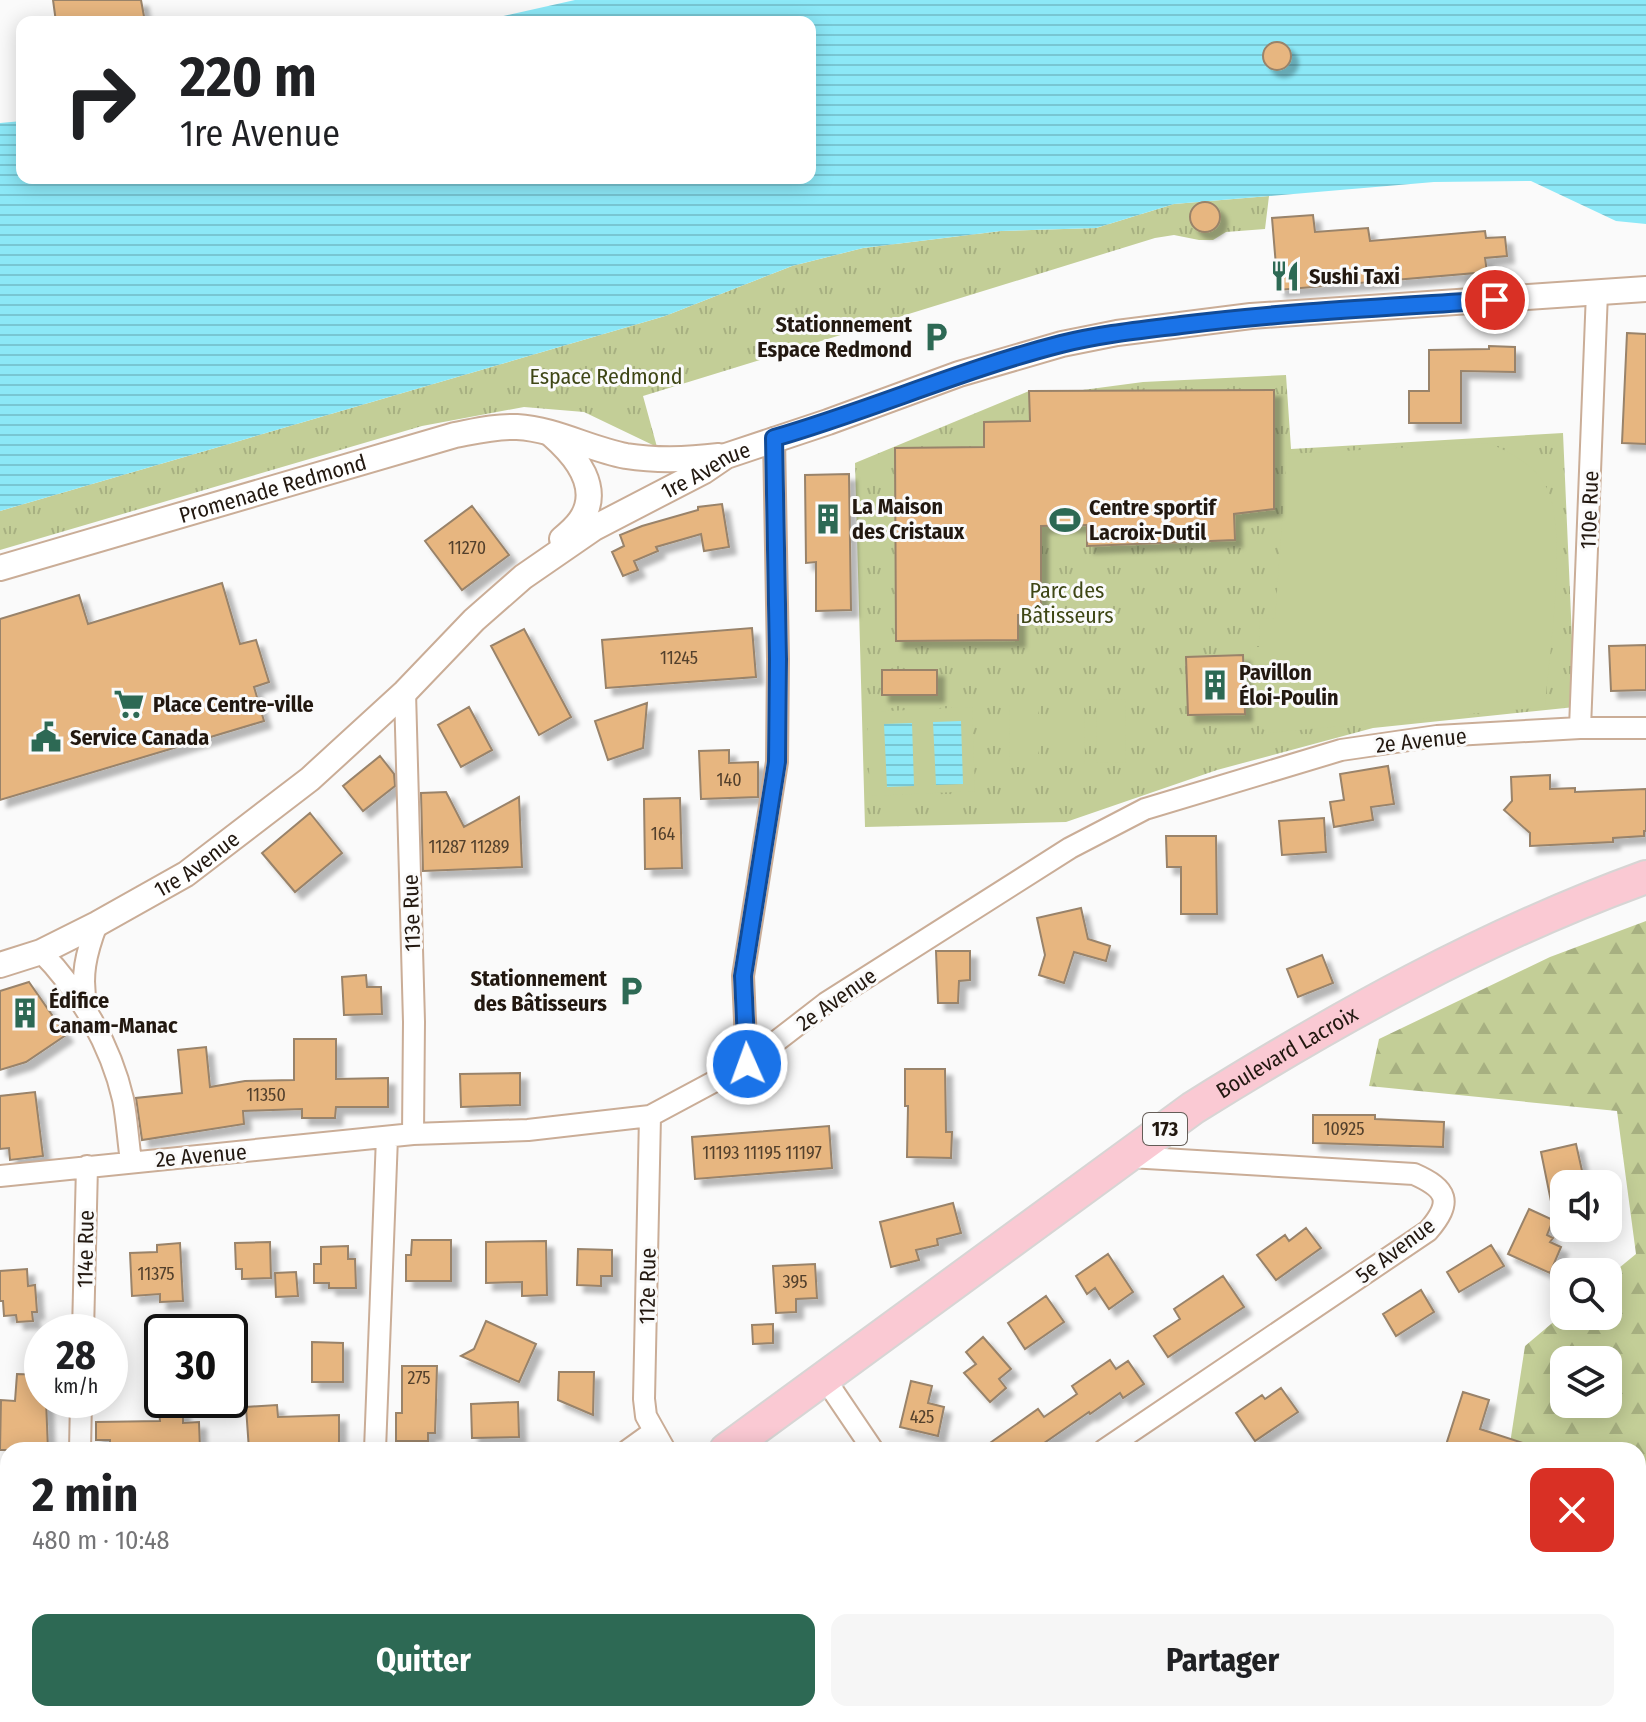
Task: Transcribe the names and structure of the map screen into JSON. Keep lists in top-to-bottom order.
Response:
{
  "streets": {
    "main road": ["Boulevard Lacroix", "173"],
    "street": [
      "1re Avenue",
      "Promenade Redmond",
      "110e Rue",
      "2e Avenue",
      "113e Rue",
      "114e Rue",
      "5e Avenue",
      "112e Rue"
    ]
  },
  "crossings": [
    ["1re Avenue", "Promenade Redmond"],
    ["1re Avenue", "110e Rue"],
    ["1re Avenue", "113e Rue"],
    ["110e Rue", "2e Avenue"],
    ["2e Avenue", "113e Rue"],
    ["2e Avenue", "114e Rue"],
    ["2e Avenue", "112e Rue"],
    ["Boulevard Lacroix", "5e Avenue"]
  ],
  "parks": ["Espace Redmond", "Parc des Bâtisseurs"],
  "places": {
    "restaurant": ["Sushi Taxi"],
    "parking": ["Stationnement Espace Redmond", "Stationnement des Bâtisseurs"],
    "building": ["La Maison des Cristaux", "Pavillon Éloi-Poulin", "Édifice Canam-Manac"],
    "sports": ["Centre sportif Lacroix-Dutil"],
    "supermarket": ["Place Centre-ville"],
    "public building": ["Service Canada"]
  },
  "house_numbers": [
    "11270",
    "11245",
    "140",
    "164",
    "11287 11289",
    "11350",
    "10925",
    "11193 11195 11197",
    "11375",
    "395",
    "275",
    "425"
  ],
  "page": {
    "turn": ["220 m", "1re Avenue"],
    "speed": "28 km/h",
    "limit": "30",
    "heading": ["2 min", "480 m · 10:48"],
    "buttons": ["Quitter", "Partager"]
  }
}
